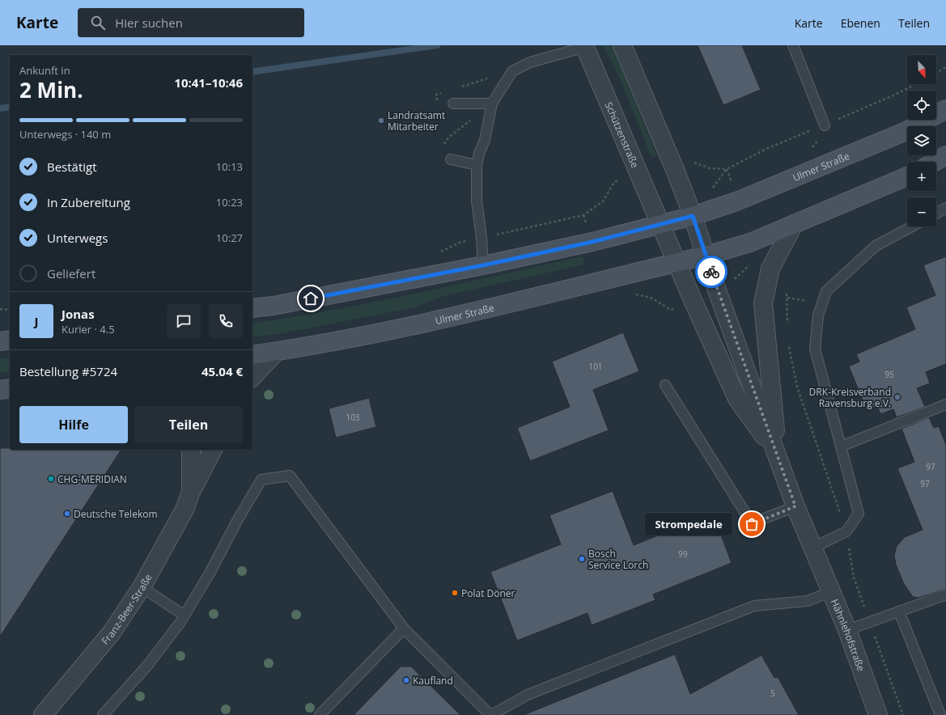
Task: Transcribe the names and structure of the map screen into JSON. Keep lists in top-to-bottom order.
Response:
{
  "streets": {
    "main road": ["Ulmer Straße"],
    "street": ["Schützenstraße", "Franz-Beer-Straße", "Hähnlehofstraße"]
  },
  "crossings": [
    ["Schützenstraße", "Ulmer Straße"]
  ],
  "places": [
    "Landratsamt Mitarbeiter",
    "DRK-Kreisverband Ravensburg e.V.",
    "CHG-MERIDIAN",
    "Deutsche Telekom",
    "Strompedale",
    "Bosch Service Lorch",
    "Polat Döner",
    "Kaufland"
  ],
  "house_numbers": [
    "101",
    "95",
    "103",
    "97",
    "97",
    "99",
    "5"
  ],
  "north": "bottom right",
  "page": {
    "header": "Karte",
    "search": "Hier suchen",
    "nav": ["Karte", "Ebenen", "Teilen"],
    "map_buttons": ["+", "−"],
    "heading": ["2 Min.", "Ankunft in", "10:41–10:46"],
    "panel": [
      "Jonas",
      "Kurier · 4.5",
      "Bestellung #5724",
      "45.04 €"
    ],
    "bar": "Unterwegs · 140 m",
    "list": [
      ["Bestätigt", "10:13"],
      ["In Zubereitung", "10:23"],
      ["Unterwegs", "10:27"],
      "Geliefert"
    ],
    "round": "J",
    "buttons": ["Hilfe", "Teilen"],
    "bubble": "Strompedale"
  }
}
